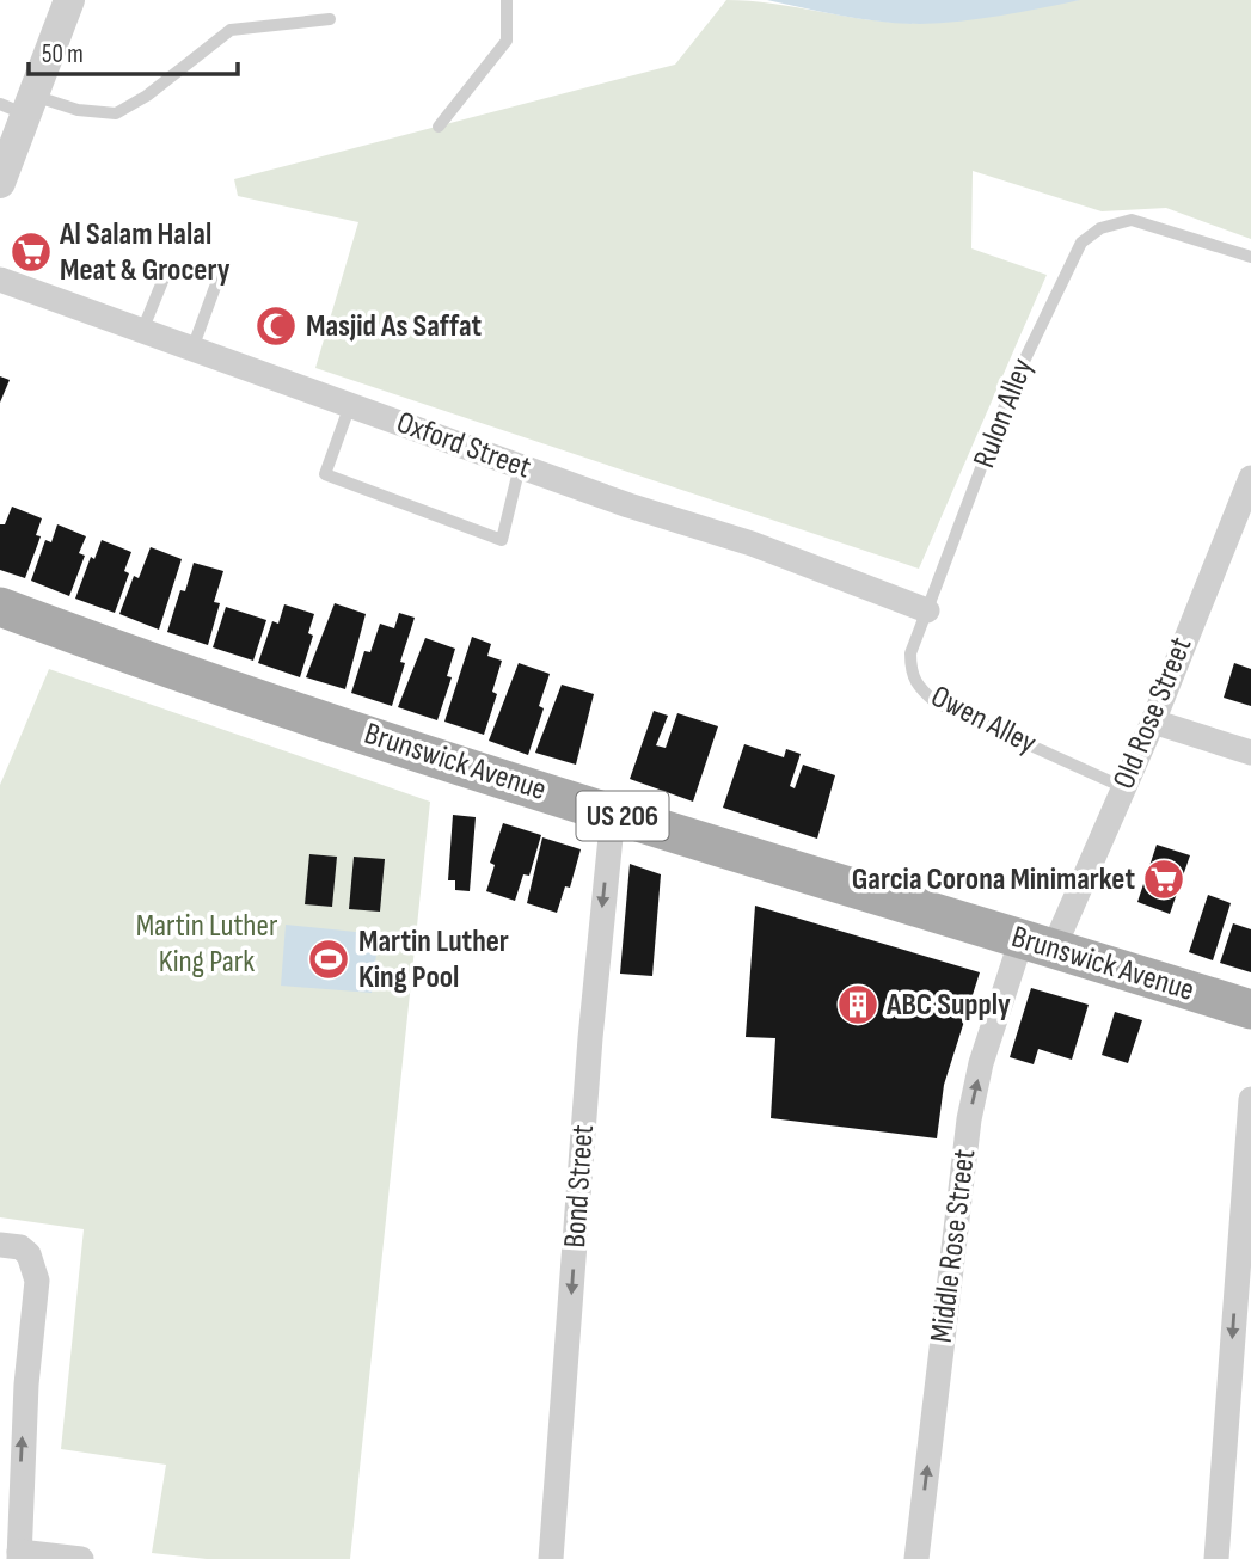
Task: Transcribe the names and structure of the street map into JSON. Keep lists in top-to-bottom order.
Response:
{
  "streets": {
    "main road": ["Brunswick Avenue", "US 206"],
    "street": [
      "Oxford Street",
      "Old Rose Street",
      "Bond Street",
      "Middle Rose Street"
    ],
    "lane": ["Rulon Alley", "Owen Alley"]
  },
  "crossings": [
    ["Rulon Alley", "Oxford Street"],
    ["Rulon Alley", "Owen Alley"],
    ["Oxford Street", "Owen Alley"],
    ["Old Rose Street", "Owen Alley"],
    ["Old Rose Street", "Brunswick Avenue"],
    ["Old Rose Street", "Middle Rose Street"],
    ["Brunswick Avenue", "Bond Street"],
    ["Brunswick Avenue", "Middle Rose Street"]
  ],
  "one_way": ["Bond Street", "Middle Rose Street"],
  "parks": ["Martin Luther King Park"],
  "places": {
    "supermarket": ["Al Salam Halal Meat & Grocery", "Garcia Corona Minimarket"],
    "mosque": ["Masjid As Saffat"],
    "sports": ["Martin Luther King Pool"],
    "building": ["ABC Supply"]
  },
  "scale_bar": "50 m"
}
